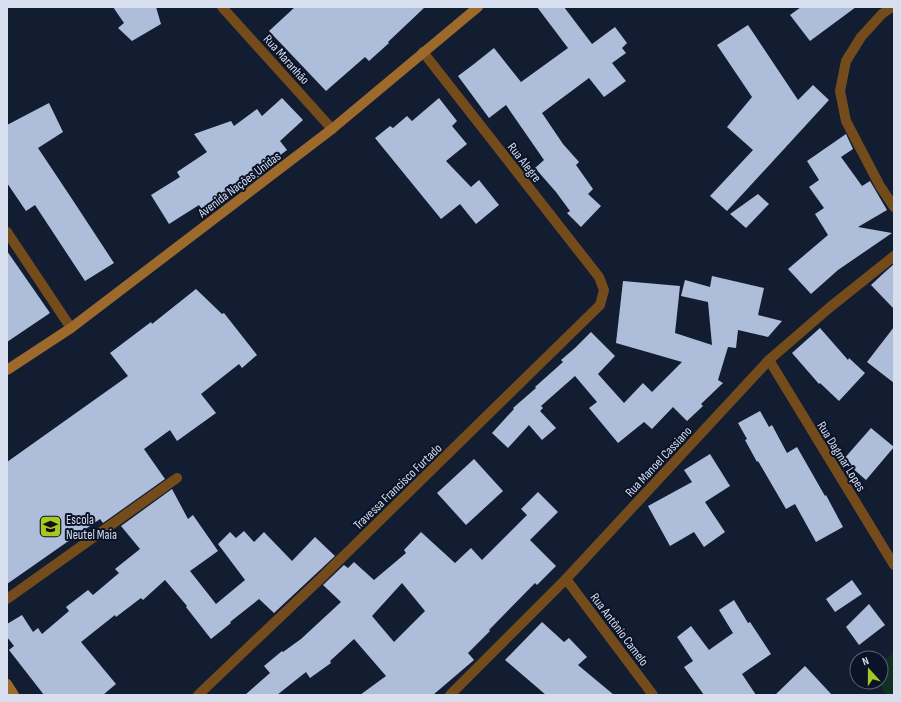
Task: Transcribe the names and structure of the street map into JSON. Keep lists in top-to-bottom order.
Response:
{
  "streets": {
    "street": [
      "Rua Maranhão",
      "Rua Alegre",
      "Avenida Nações Unidas",
      "Rua Dagmar Lopes",
      "Rua Manoel Cassiano",
      "Travessa Francisco Furtado",
      "Rua Antônio Camelo"
    ]
  },
  "crossings": [
    ["Rua Maranhão", "Avenida Nações Unidas"],
    ["Rua Alegre", "Avenida Nações Unidas"],
    ["Rua Alegre", "Travessa Francisco Furtado"],
    ["Rua Dagmar Lopes", "Rua Manoel Cassiano"],
    ["Rua Manoel Cassiano", "Rua Antônio Camelo"]
  ],
  "places": {
    "school or university": ["Escola Neutel Maia"]
  },
  "north": "top"
}
